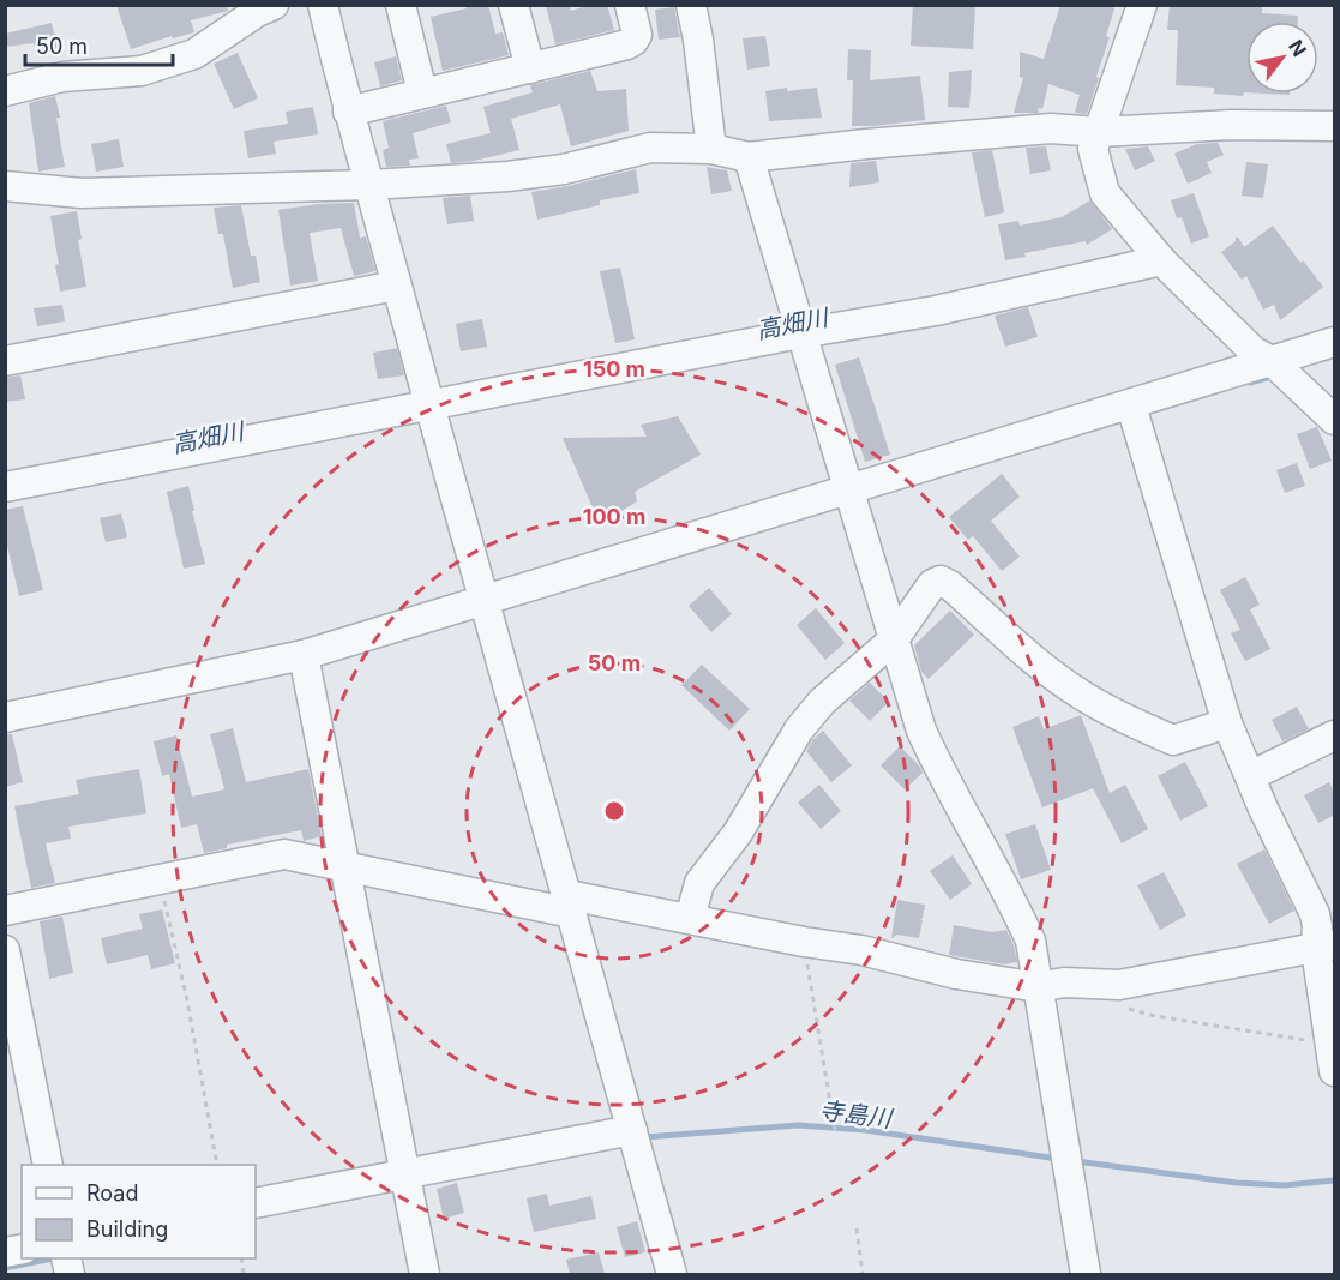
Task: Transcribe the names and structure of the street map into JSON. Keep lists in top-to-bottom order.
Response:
{
  "water": ["高畑川", "寺島川"],
  "legend": ["Road", "Building"],
  "scale_bar": "50 m",
  "north": "top right",
  "rings": ["150 m", "100 m", "50 m"]
}
